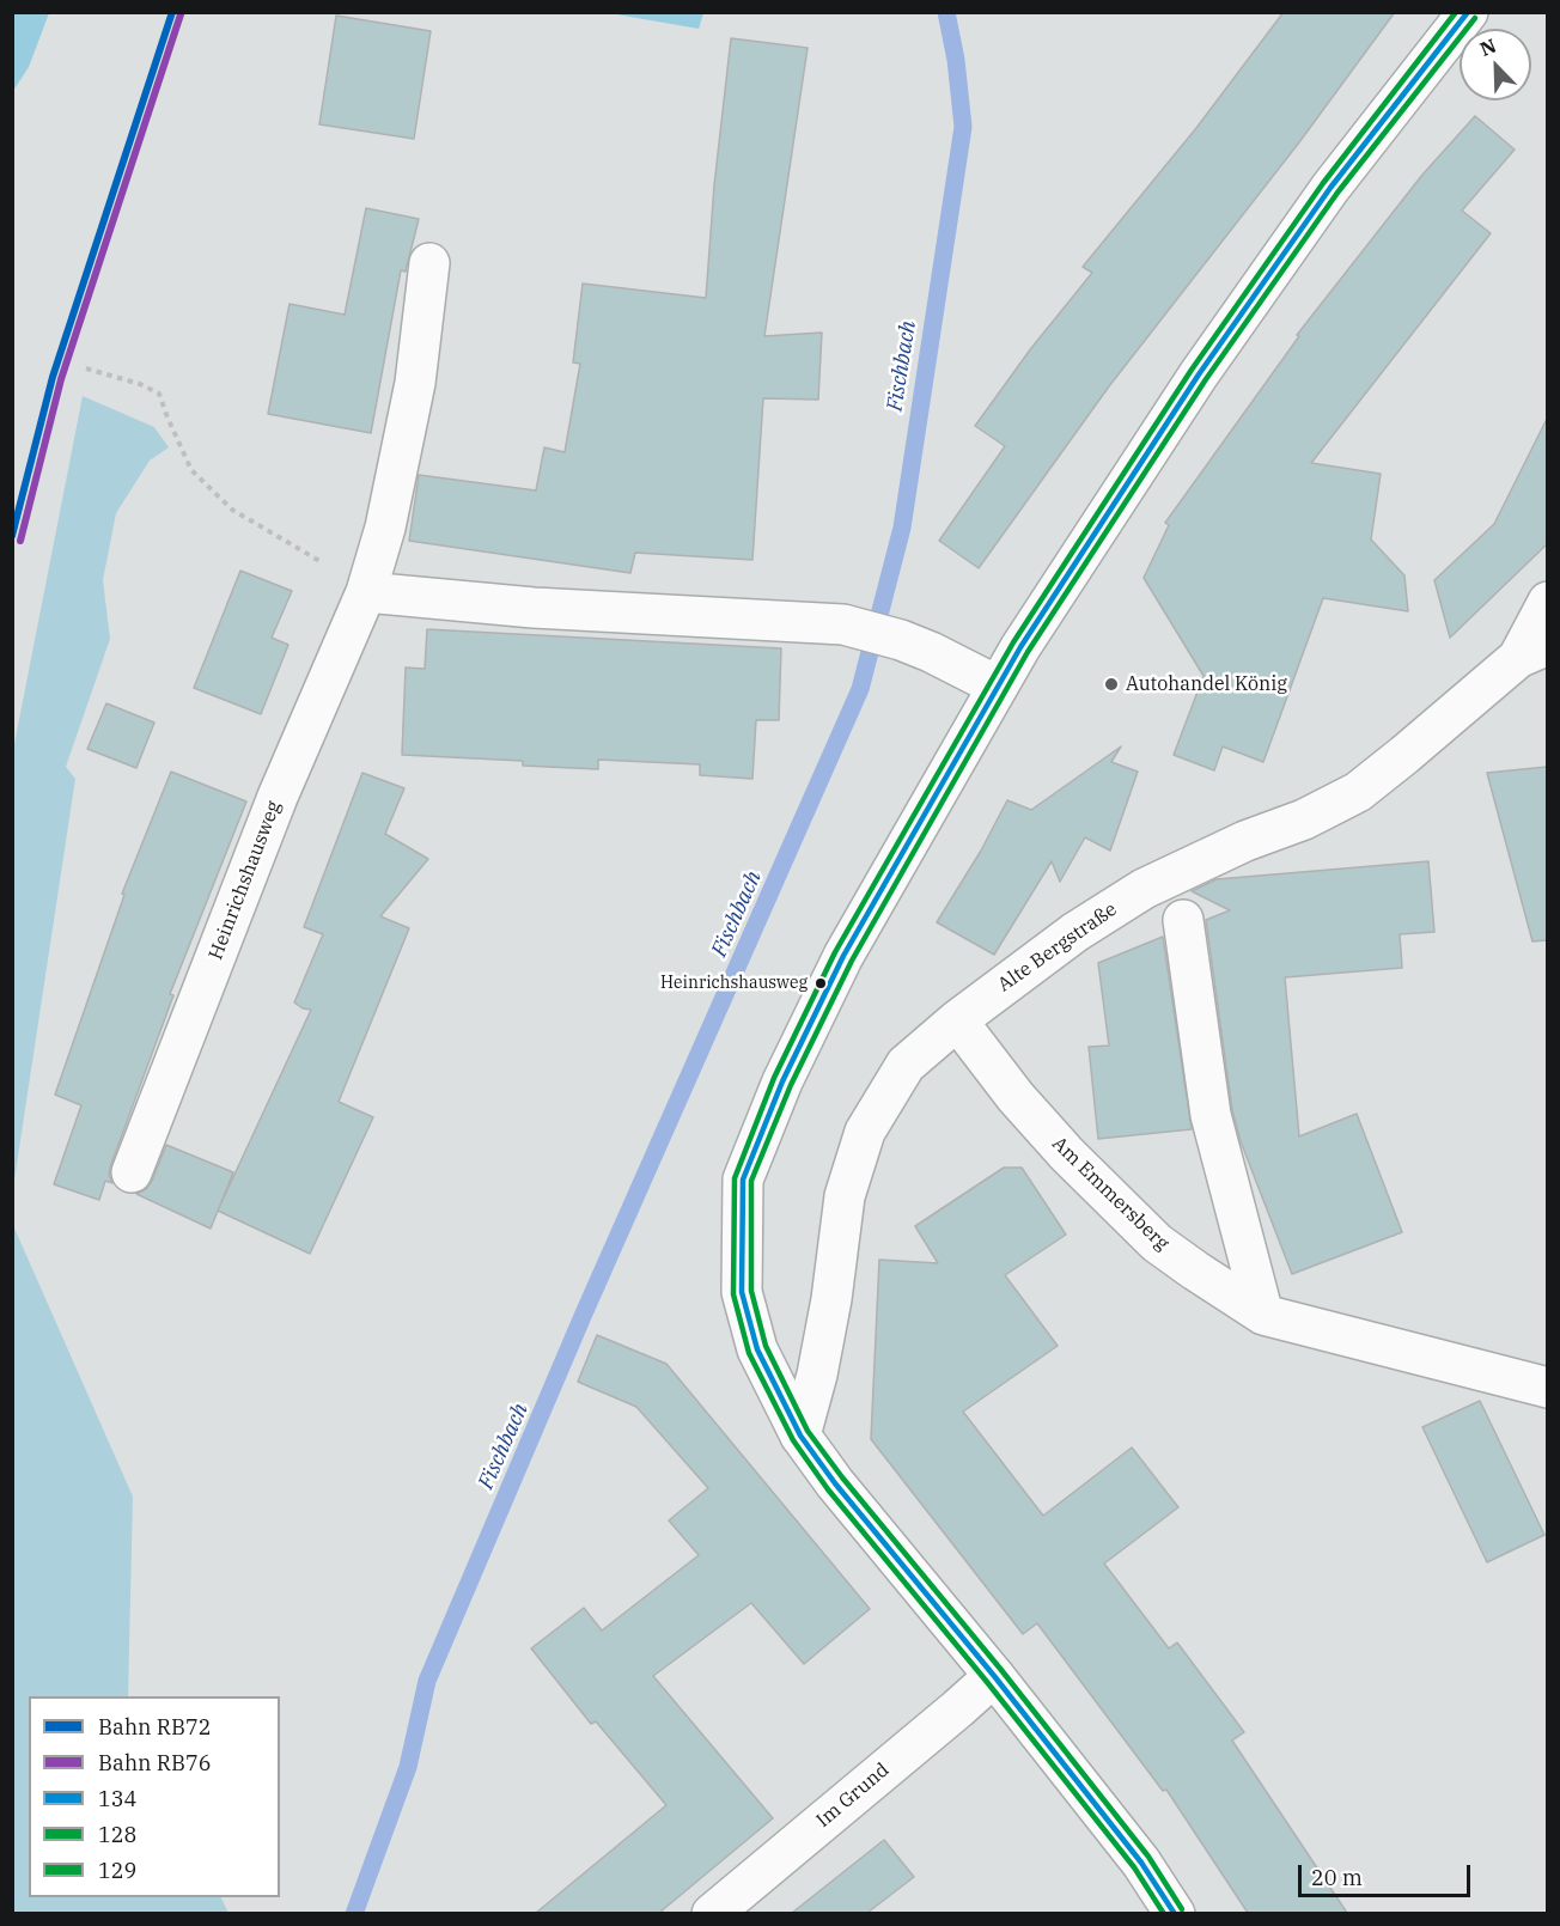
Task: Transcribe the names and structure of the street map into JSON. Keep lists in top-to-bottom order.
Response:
{
  "streets": {
    "street": [
      "Heinrichshausweg",
      "Alte Bergstraße",
      "Am Emmersberg",
      "Im Grund"
    ]
  },
  "crossings": [
    ["Alte Bergstraße", "Am Emmersberg"]
  ],
  "water": ["Fischbach"],
  "places": ["Autohandel König", "Heinrichshausweg"],
  "lines": [
    "rail line RB72",
    "transit line 134",
    "transit line 129",
    "rail line RB76",
    "transit line 128"
  ],
  "legend": [
    "Bahn RB72",
    "Bahn RB76",
    "134",
    "128",
    "129"
  ],
  "scale_bar": "20 m",
  "north": "top left"
}
